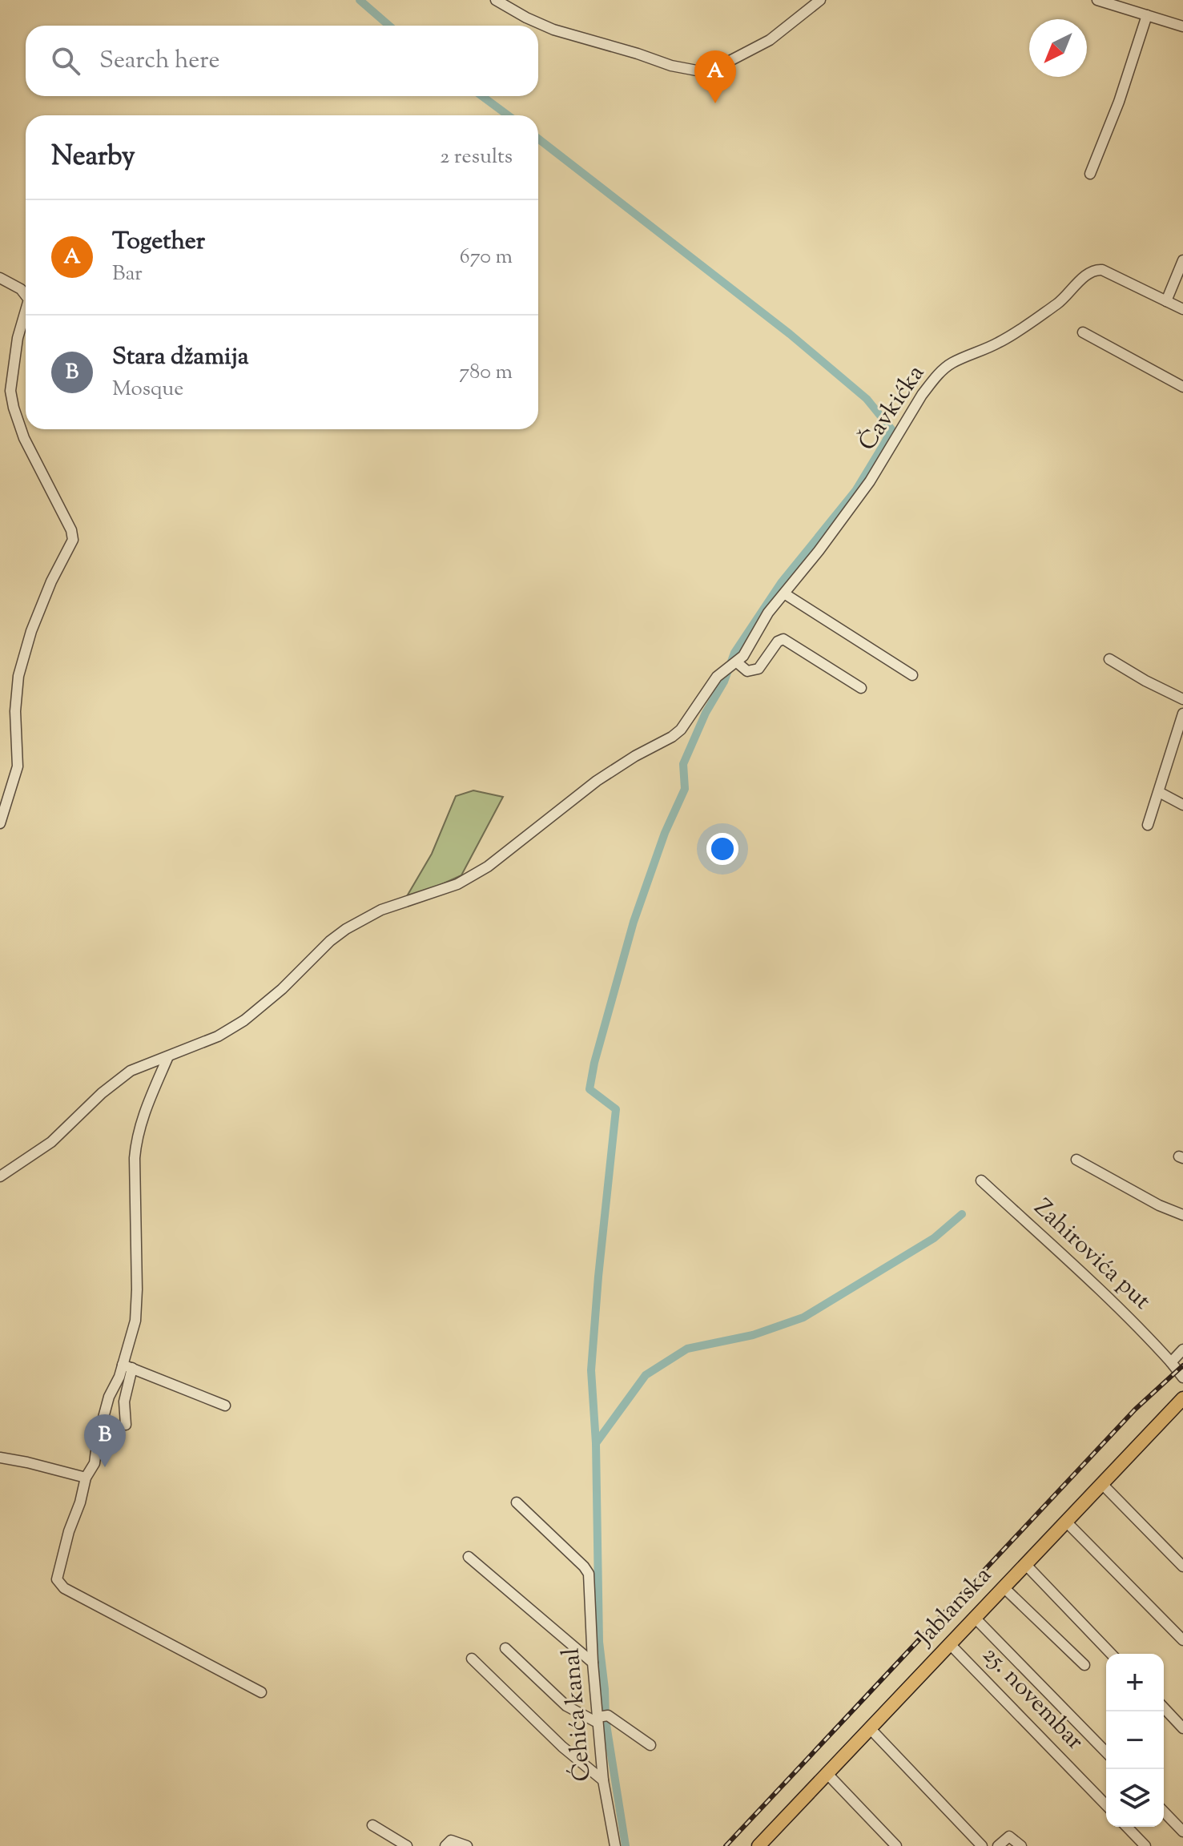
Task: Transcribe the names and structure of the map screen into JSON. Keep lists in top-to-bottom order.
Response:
{
  "streets": {
    "main road": ["Jablanska"],
    "street": [
      "Čavkićka",
      "Zahirovića put",
      "25. novembar",
      "Ćehića kanal"
    ]
  },
  "crossings": [
    ["Jablanska", "25. novembar"]
  ],
  "north": "bottom left",
  "page": {
    "search": "Search here",
    "pins": ["A", "B"],
    "heading": ["Nearby", "2 results"],
    "list": [
      {
        "mark": "A",
        "name": "Together",
        "note": "Bar",
        "value": "670 m"
      },
      {
        "mark": "B",
        "name": "Stara džamija",
        "note": "Mosque",
        "value": "780 m"
      }
    ],
    "map_buttons": ["+", "−"]
  }
}
